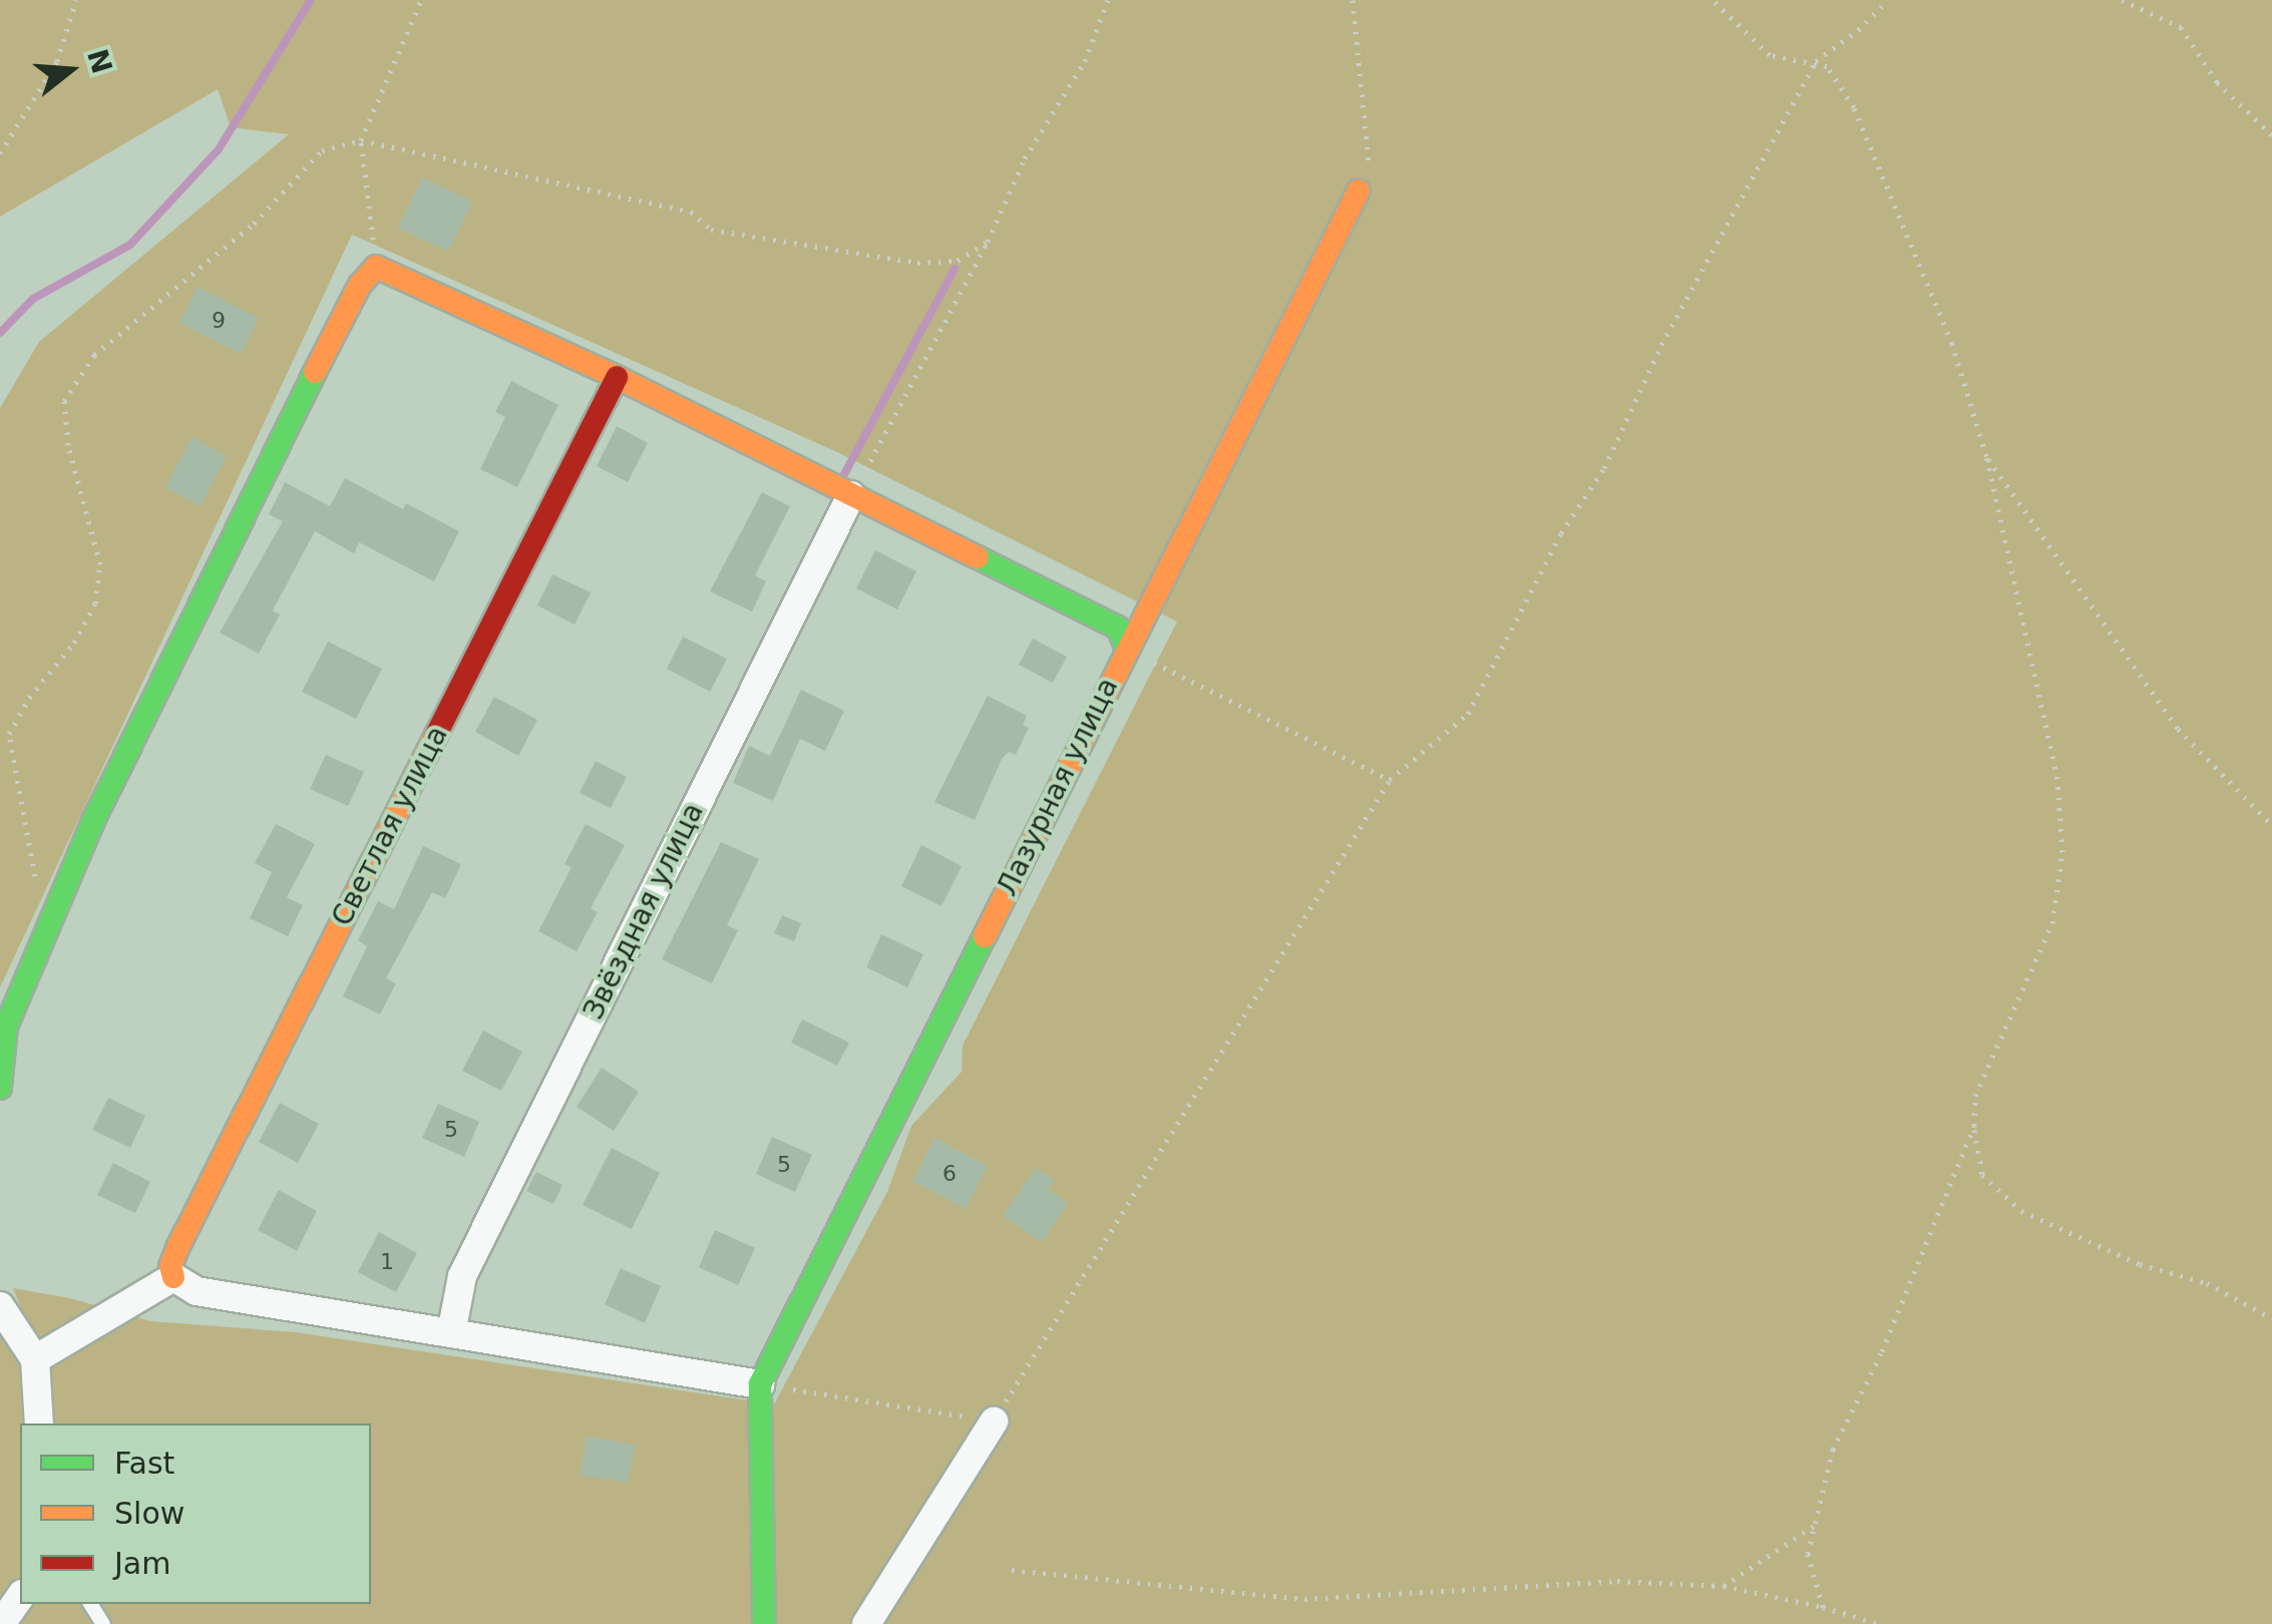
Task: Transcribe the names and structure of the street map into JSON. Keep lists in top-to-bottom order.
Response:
{
  "streets": {
    "street": ["Лазурная улица", "Светлая улица", "Звёздная улица"]
  },
  "house_numbers": [
    "9",
    "5",
    "5",
    "6",
    "1"
  ],
  "legend": ["Fast", "Slow", "Jam"],
  "north": "right"
}
